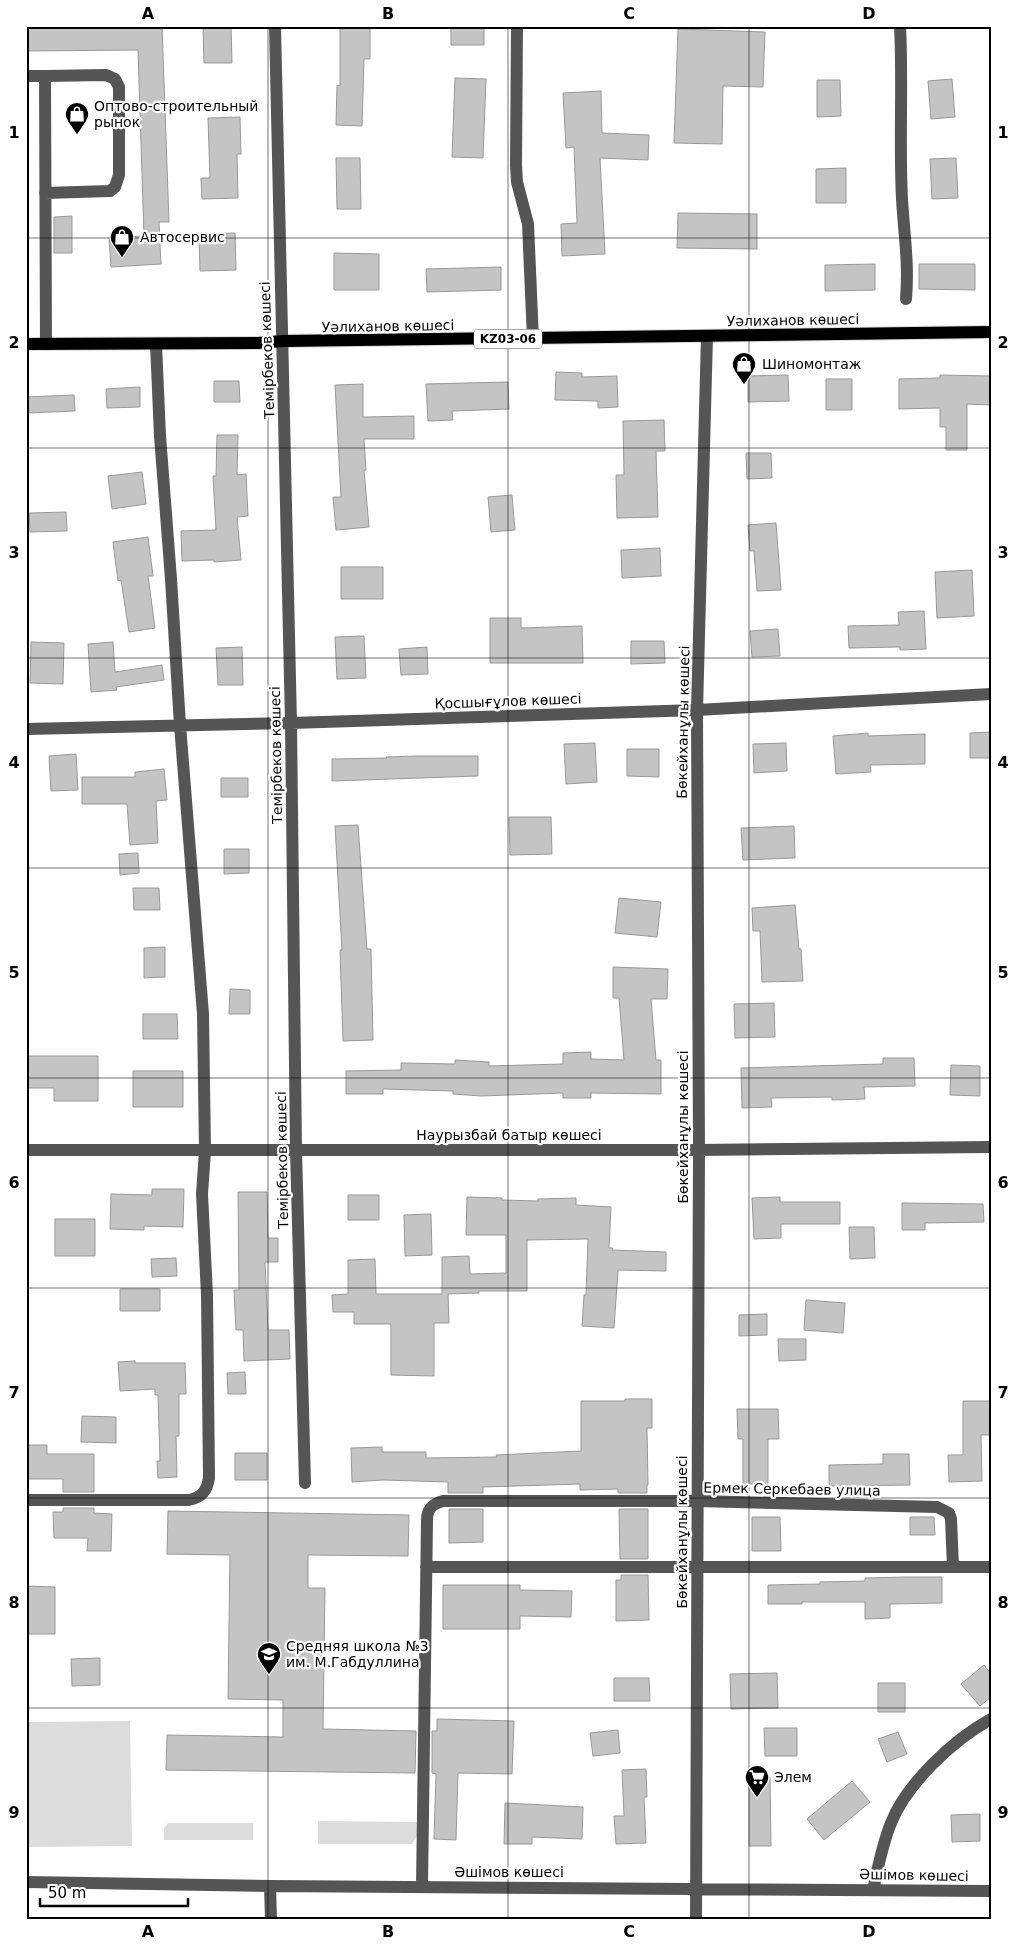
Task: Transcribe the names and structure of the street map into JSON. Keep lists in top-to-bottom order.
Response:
{
  "streets": {
    "main road": ["Уәлиханов көшесі", "KZ03-06"],
    "street": [
      "Темірбеков көшесі",
      "Қосшығұлов көшесі",
      "Бөкейханұлы көшесі",
      "Наурызбай батыр көшесі",
      "Ермек Серкебаев улица",
      "Әшімов көшесі"
    ]
  },
  "crossings": [
    ["Уәлиханов көшесі", "Темірбеков көшесі"],
    ["Уәлиханов көшесі", "Бөкейханұлы көшесі"],
    ["Темірбеков көшесі", "Қосшығұлов көшесі"],
    ["Темірбеков көшесі", "Наурызбай батыр көшесі"],
    ["Қосшығұлов көшесі", "Бөкейханұлы көшесі"],
    ["Бөкейханұлы көшесі", "Наурызбай батыр көшесі"],
    ["Бөкейханұлы көшесі", "Ермек Серкебаев улица"],
    ["Бөкейханұлы көшесі", "Әшімов көшесі"]
  ],
  "places": {
    "shop": ["Оптово-строительный рынок", "Автосервис", "Шиномонтаж"],
    "school or university": ["Средняя школа №3 им. М.Габдуллина"],
    "supermarket": ["Элем"]
  },
  "scale_bar": "50 m",
  "grid": {
    "columns": [
      "A",
      "B",
      "C",
      "D"
    ],
    "rows": [
      "1",
      "2",
      "3",
      "4",
      "5",
      "6",
      "7",
      "8",
      "9"
    ]
  }
}
